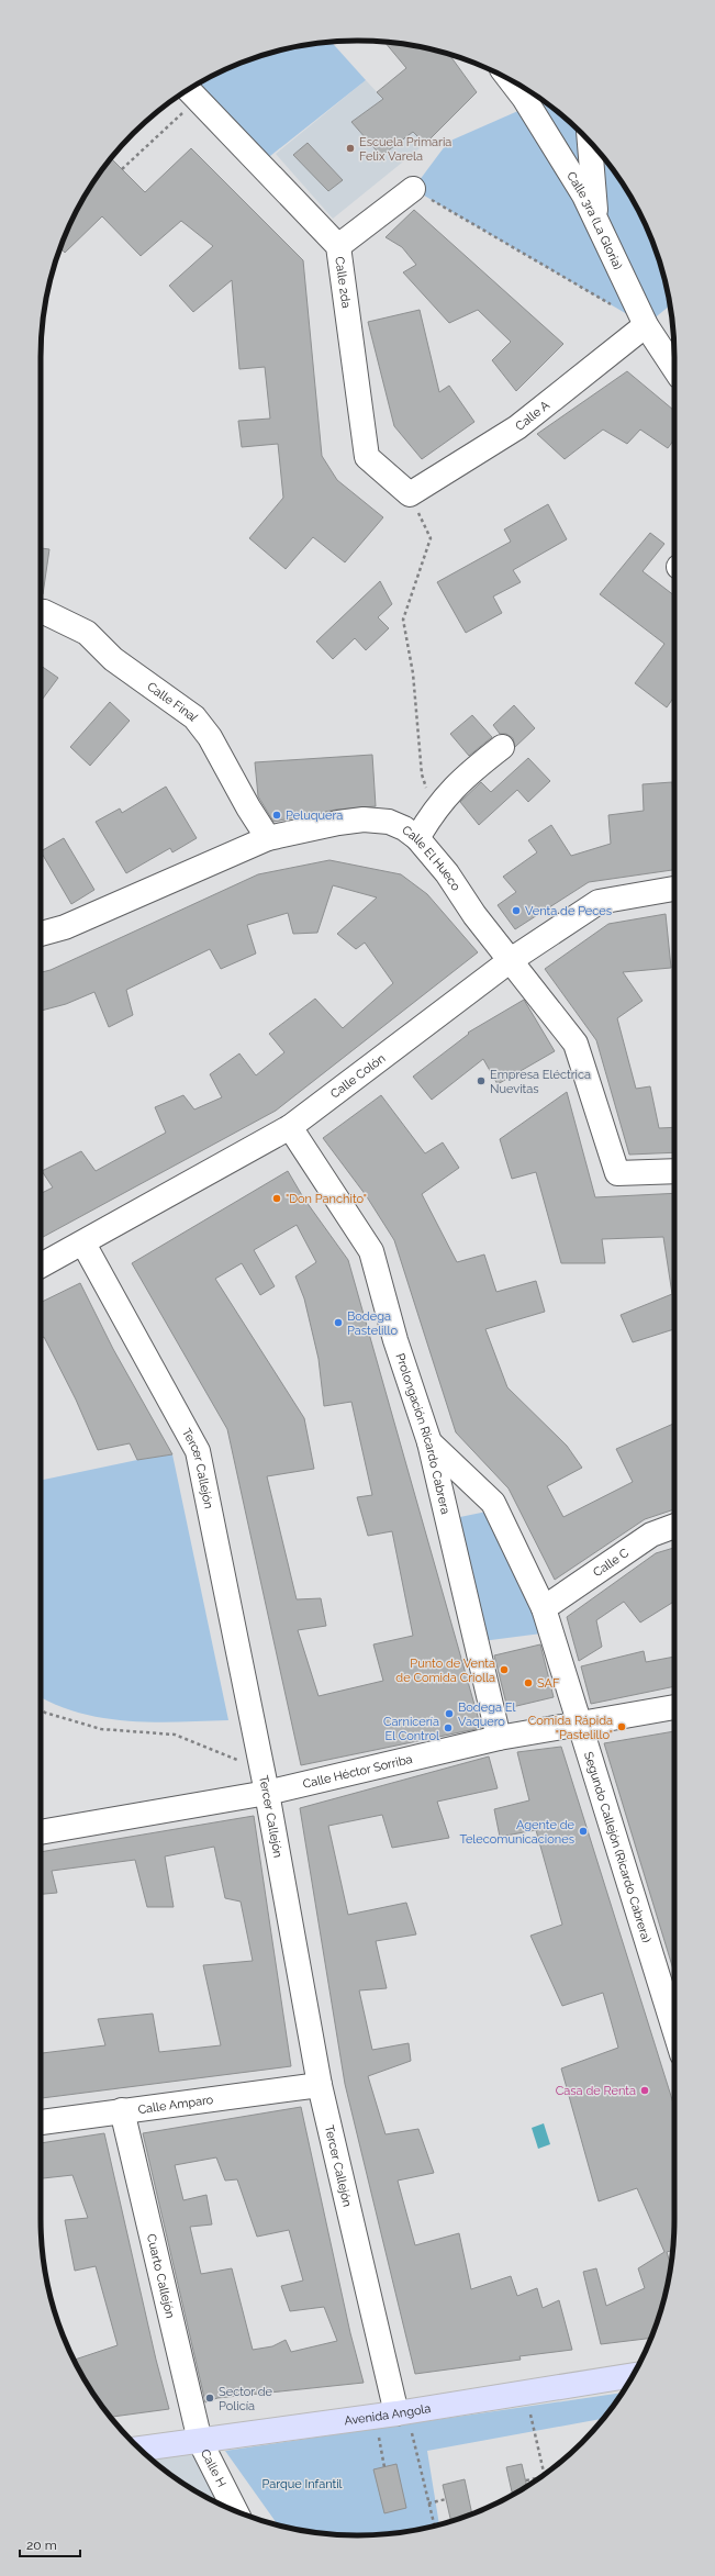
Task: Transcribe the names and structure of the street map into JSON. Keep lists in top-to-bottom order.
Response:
{
  "streets": {
    "main road": ["Avenida Angola"],
    "street": [
      "Calle 3ra (La Gloria)",
      "Calle 2da",
      "Calle A",
      "Calle Final",
      "Calle El Hueco",
      "Calle Colón",
      "Prolongación Ricardo Cabrera",
      "Tercer Callejón",
      "Calle C",
      "Calle Héctor Sorriba",
      "Segundo Callejón (Ricardo Cabrera)",
      "Calle Amparo",
      "Cuarto Callejón",
      "Calle H"
    ]
  },
  "crossings": [
    ["Calle 3ra (La Gloria)", "Calle A"],
    ["Calle 2da", "Calle A"],
    ["Calle Final", "Calle El Hueco"],
    ["Calle El Hueco", "Calle Colón"],
    ["Calle Colón", "Prolongación Ricardo Cabrera"],
    ["Calle Colón", "Tercer Callejón"],
    ["Prolongación Ricardo Cabrera", "Calle Héctor Sorriba"],
    ["Prolongación Ricardo Cabrera", "Segundo Callejón (Ricardo Cabrera)"],
    ["Tercer Callejón", "Calle Héctor Sorriba"],
    ["Tercer Callejón", "Calle Amparo"],
    ["Tercer Callejón", "Avenida Angola"],
    ["Calle C", "Segundo Callejón (Ricardo Cabrera)"],
    ["Calle Héctor Sorriba", "Segundo Callejón (Ricardo Cabrera)"],
    ["Calle Amparo", "Cuarto Callejón"],
    ["Cuarto Callejón", "Avenida Angola"],
    ["Cuarto Callejón", "Calle H"],
    ["Avenida Angola", "Calle H"]
  ],
  "parks": ["Parque Infantil"],
  "places": [
    "Escuela Primaria Felix Varela",
    "Peluquera",
    "Venta de Peces",
    "Empresa Eléctrica Nuevitas",
    "\"Don Panchito\"",
    "Bodega Pastelillo",
    "Punto de Venta de Comida Criolla",
    "SAF",
    "Bodega El Vaquero",
    "Comida Rápida \"Pastelillo\"",
    "Carnicería El Control",
    "Agente de Telecomunicaciones",
    "Casa de Renta",
    "Sector de Policía"
  ],
  "scale_bar": "20 m"
}
